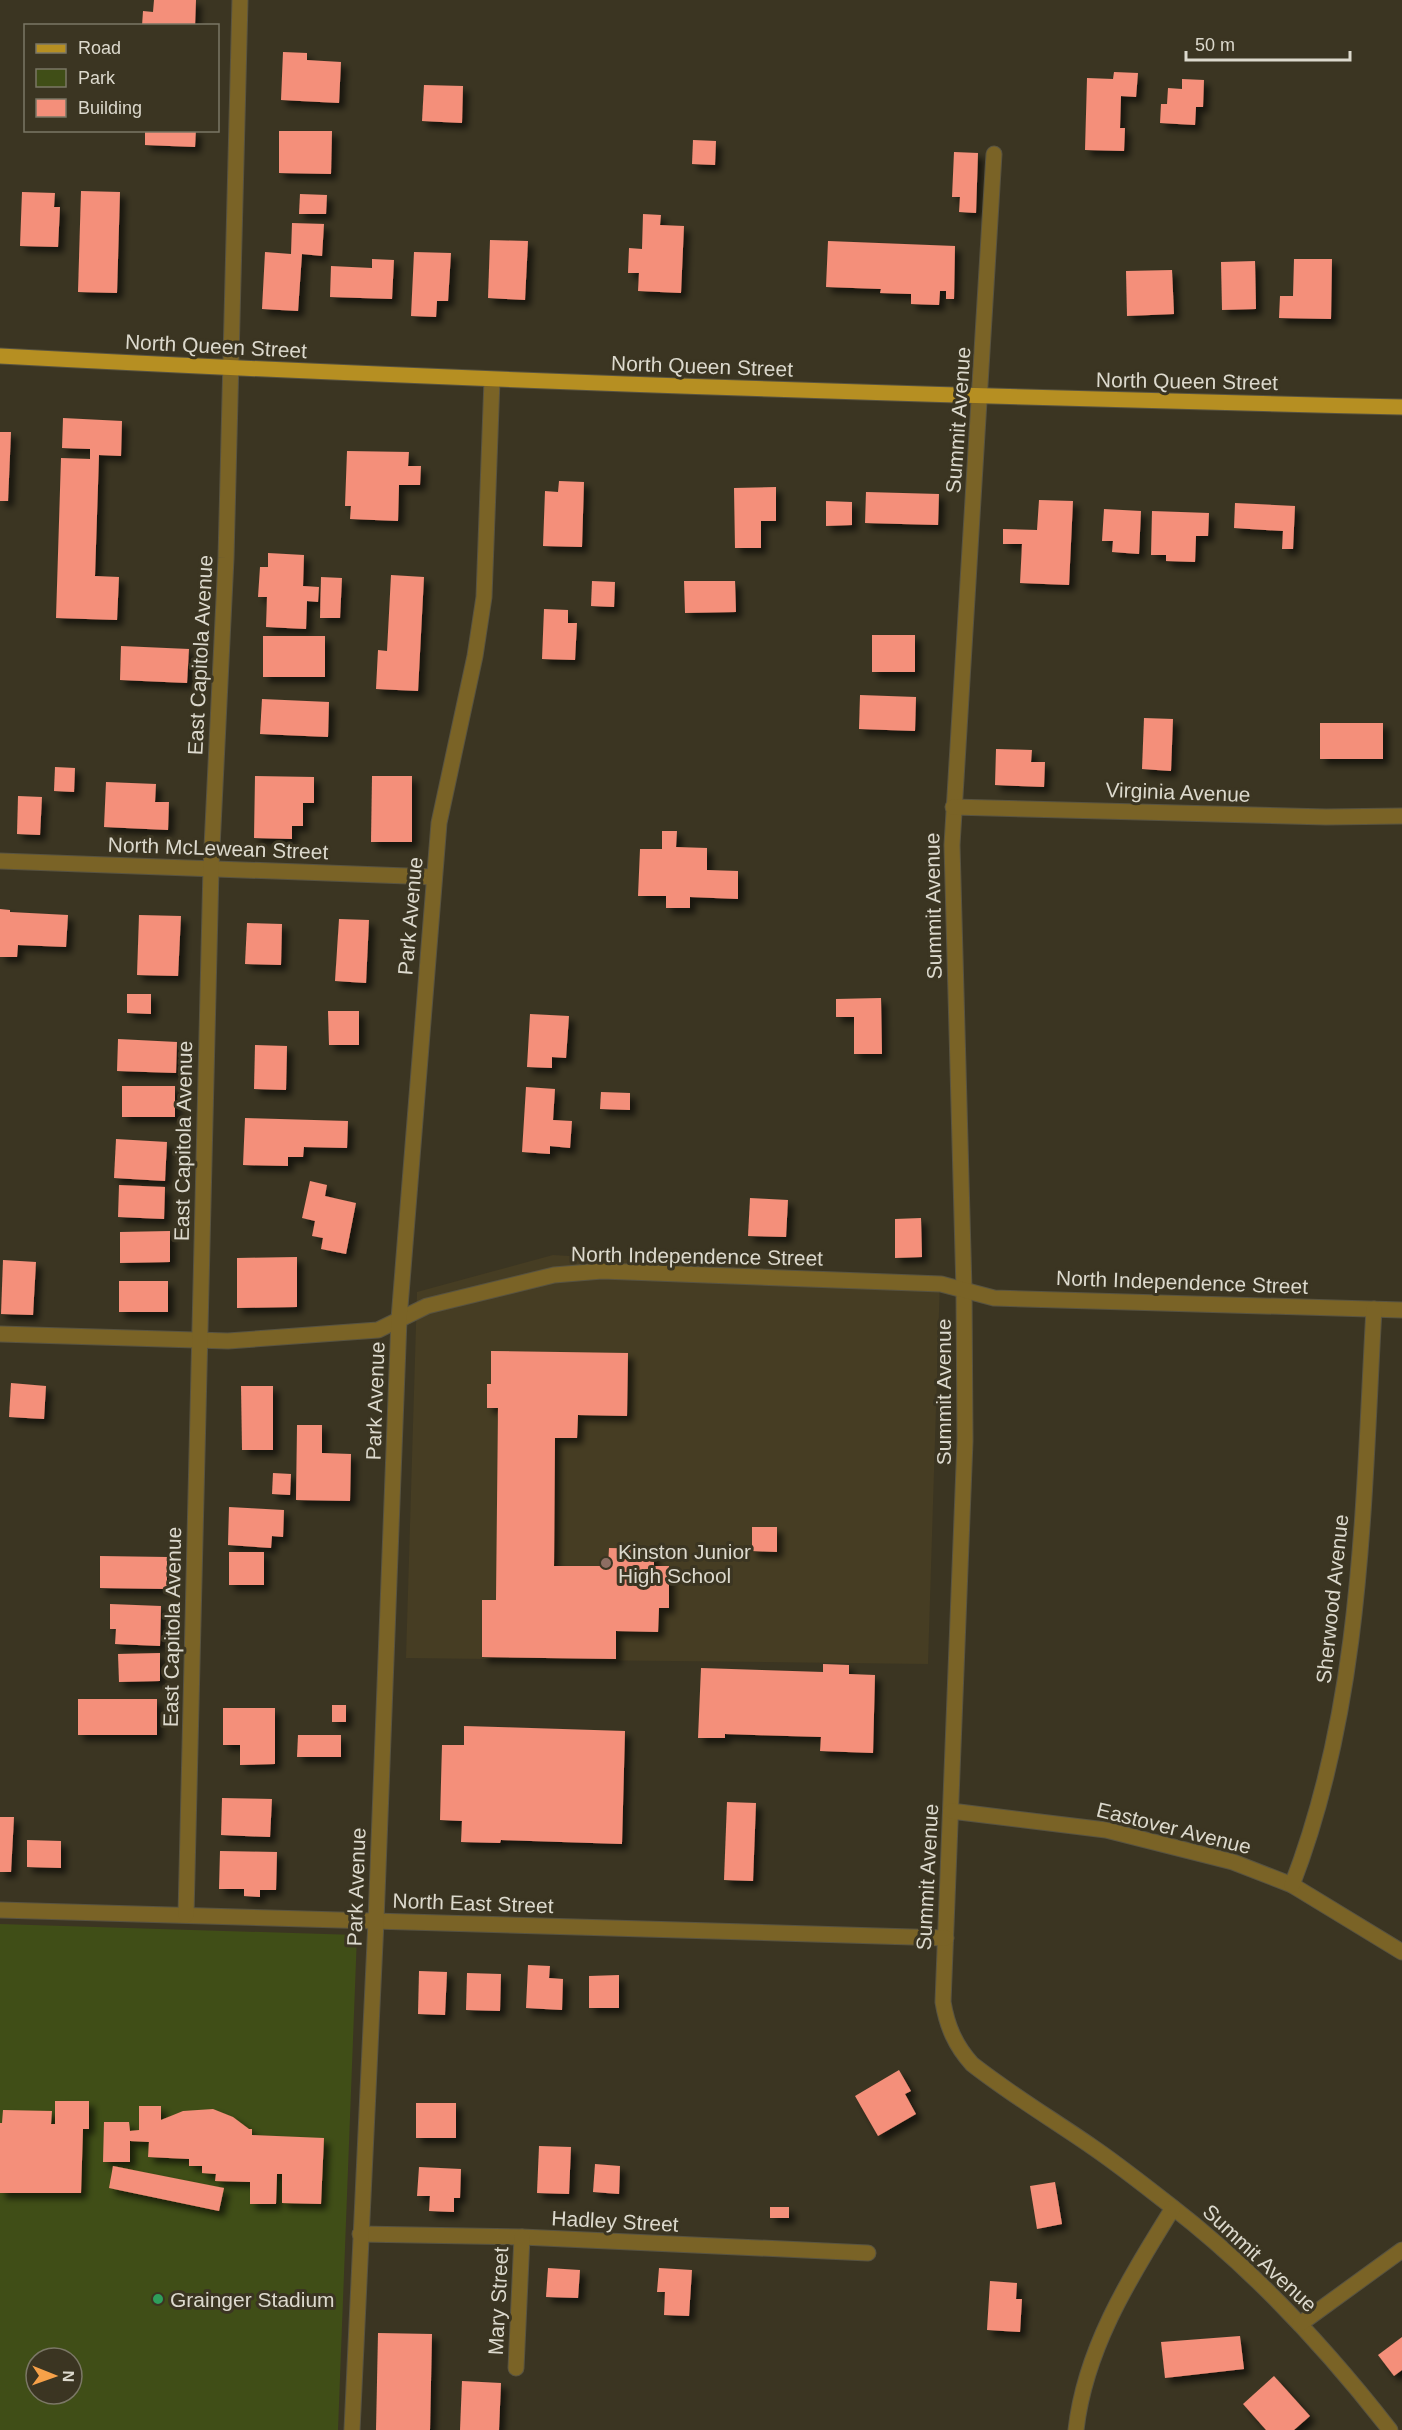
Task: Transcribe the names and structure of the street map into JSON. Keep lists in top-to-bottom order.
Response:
{
  "streets": {
    "main road": ["North Queen Street"],
    "street": [
      "Summit Avenue",
      "East Capitola Avenue",
      "Virginia Avenue",
      "North McLewean Street",
      "Park Avenue",
      "North Independence Street",
      "Sherwood Avenue",
      "Eastover Avenue",
      "North East Street",
      "Hadley Street",
      "Mary Street"
    ]
  },
  "crossings": [
    ["North Queen Street", "Summit Avenue"],
    ["North Queen Street", "East Capitola Avenue"],
    ["North Queen Street", "Park Avenue"],
    ["Summit Avenue", "Virginia Avenue"],
    ["Summit Avenue", "North Independence Street"],
    ["Summit Avenue", "Eastover Avenue"],
    ["Summit Avenue", "North East Street"],
    ["East Capitola Avenue", "North McLewean Street"],
    ["East Capitola Avenue", "North Independence Street"],
    ["East Capitola Avenue", "North East Street"],
    ["North McLewean Street", "Park Avenue"],
    ["Park Avenue", "North Independence Street"],
    ["Park Avenue", "North East Street"],
    ["Park Avenue", "Hadley Street"],
    ["North Independence Street", "Sherwood Avenue"],
    ["Sherwood Avenue", "Eastover Avenue"],
    ["Hadley Street", "Mary Street"]
  ],
  "places": ["Kinston Junior High School", "Grainger Stadium"],
  "legend": ["Road", "Park", "Building"],
  "scale_bar": "50 m",
  "north": "right"
}
